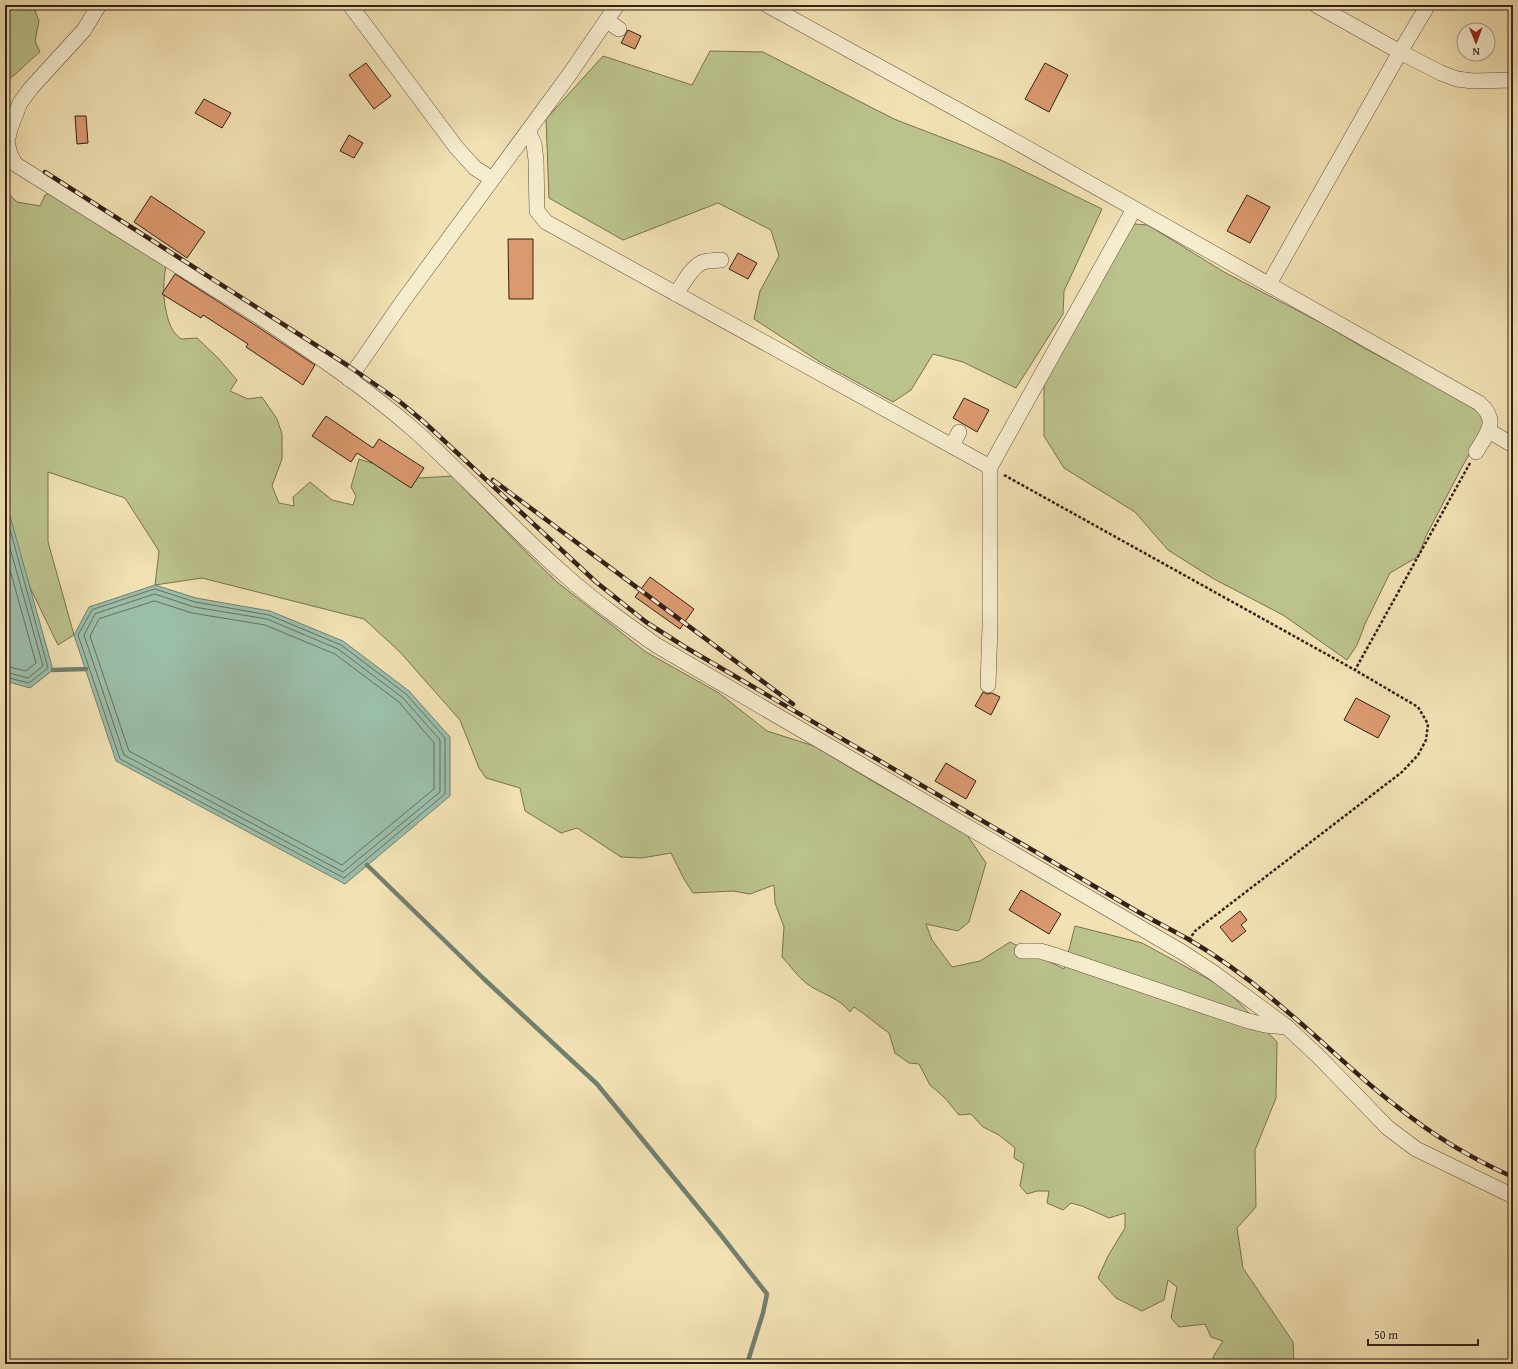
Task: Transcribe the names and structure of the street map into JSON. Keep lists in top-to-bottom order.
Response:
{
  "scale_bar": "50 m",
  "north": "bottom"
}
